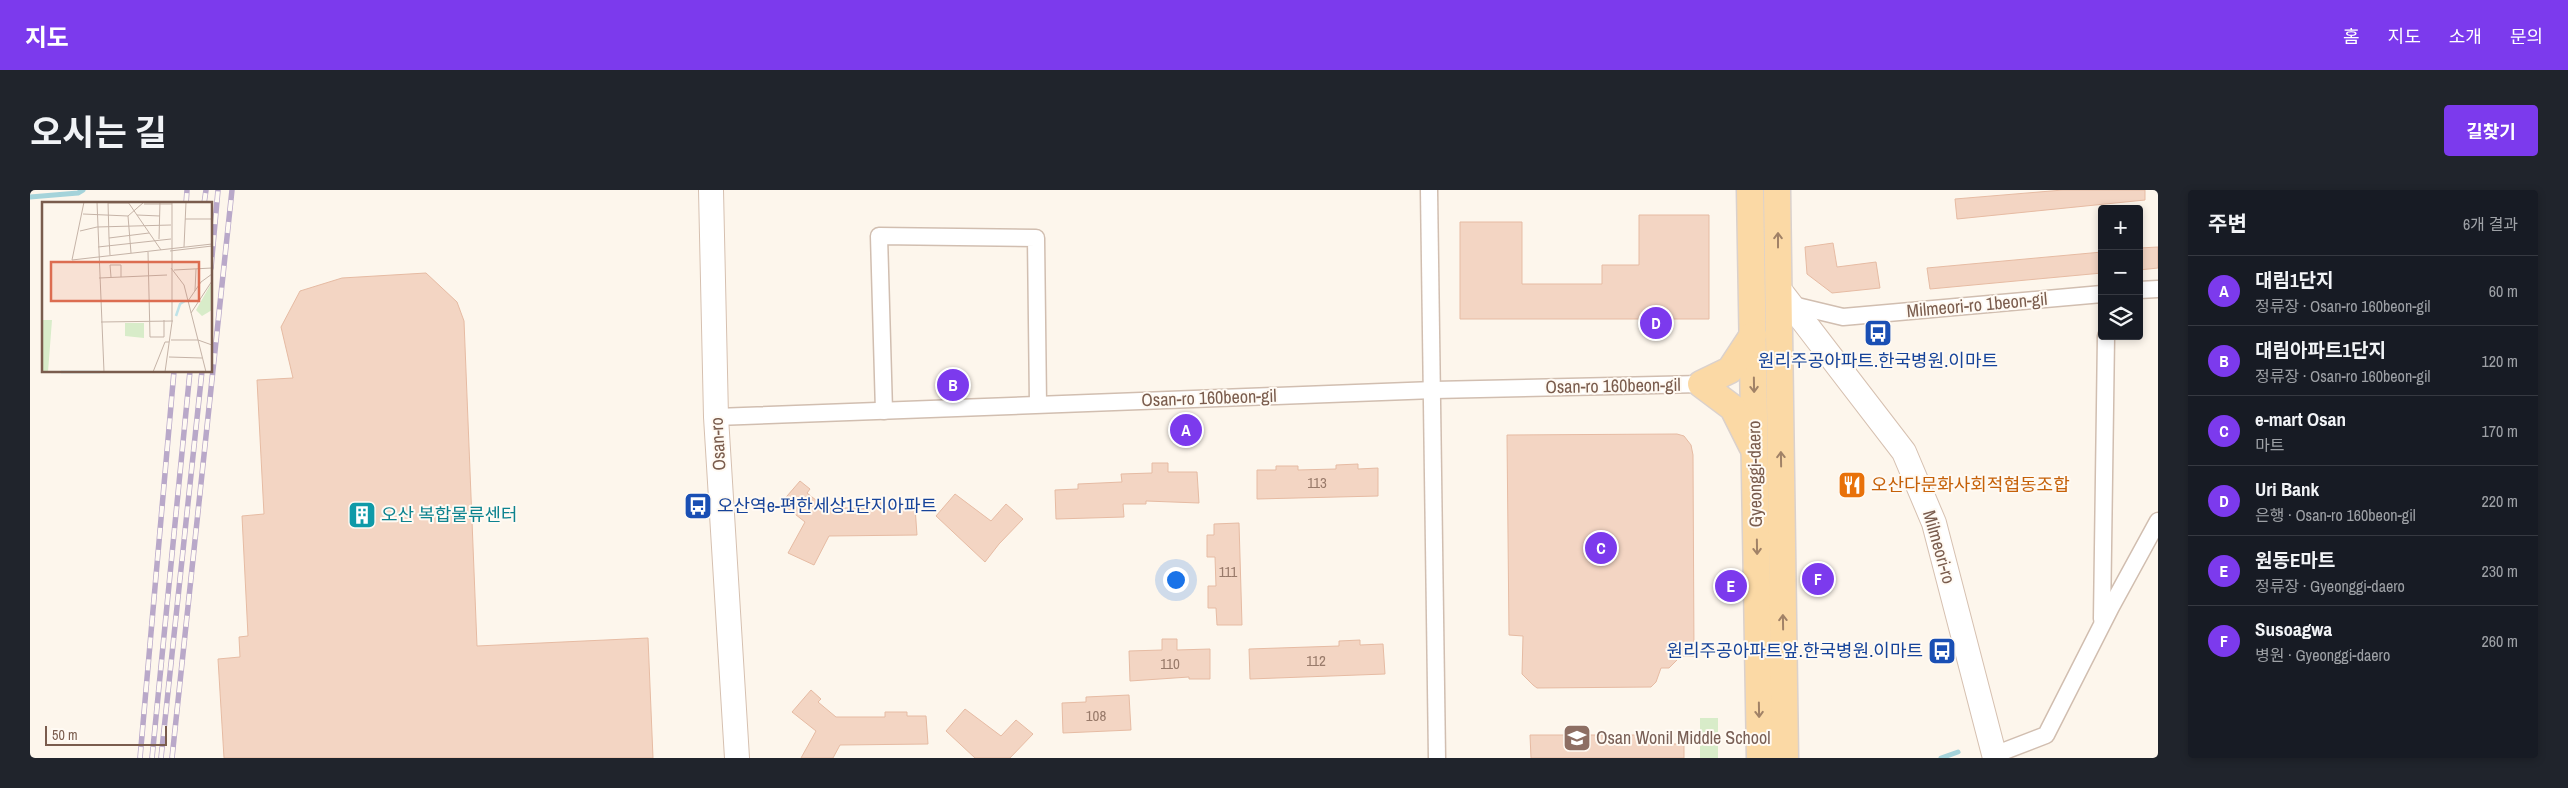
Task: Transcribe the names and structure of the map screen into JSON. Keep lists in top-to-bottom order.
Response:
{
  "streets": {
    "main road": ["Gyeonggi-daero"],
    "street": [
      "Milmeori-ro 1beon-gil",
      "Osan-ro 160beon-gil",
      "Osan-ro",
      "Milmeori-ro"
    ]
  },
  "crossings": [
    ["Milmeori-ro 1beon-gil", "Gyeonggi-daero"],
    ["Milmeori-ro 1beon-gil", "Milmeori-ro"],
    ["Osan-ro 160beon-gil", "Osan-ro"],
    ["Gyeonggi-daero", "Milmeori-ro"]
  ],
  "places": {
    "bus stop": ["원리주공아파트.한국병원.이마트", "오산역e-편한세상1단지아파트", "원리주공아파트앞.한국병원.이마트"],
    "restaurant": ["오산다문화사회적협동조합"],
    "building": ["오산 복합물류센터"],
    "school or university": ["Osan Wonil Middle School"]
  },
  "house_numbers": [
    "113",
    "111",
    "112",
    "110",
    "108"
  ],
  "scale_bar": "50 m",
  "page": {
    "header": "지도",
    "nav": [
      "홈",
      "지도",
      "소개",
      "문의"
    ],
    "title": "오시는 길",
    "buttons": "길찾기",
    "heading": ["주변", "6개 결과"],
    "map_buttons": ["+", "−"],
    "list": [
      {
        "mark": "A",
        "name": "대림1단지",
        "note": "정류장 · Osan-ro 160beon-gil",
        "value": "60 m"
      },
      {
        "mark": "B",
        "name": "대림아파트1단지",
        "note": "정류장 · Osan-ro 160beon-gil",
        "value": "120 m"
      },
      {
        "mark": "C",
        "name": "e-mart Osan",
        "note": "마트",
        "value": "170 m"
      },
      {
        "mark": "D",
        "name": "Uri Bank",
        "note": "은행 · Osan-ro 160beon-gil",
        "value": "220 m"
      },
      {
        "mark": "E",
        "name": "원동E마트",
        "note": "정류장 · Gyeonggi-daero",
        "value": "230 m"
      },
      {
        "mark": "F",
        "name": "Susoagwa",
        "note": "병원 · Gyeonggi-daero",
        "value": "260 m"
      }
    ],
    "pins": [
      "D",
      "B",
      "A",
      "C",
      "F",
      "E"
    ],
    "scale": "50 m"
  }
}
